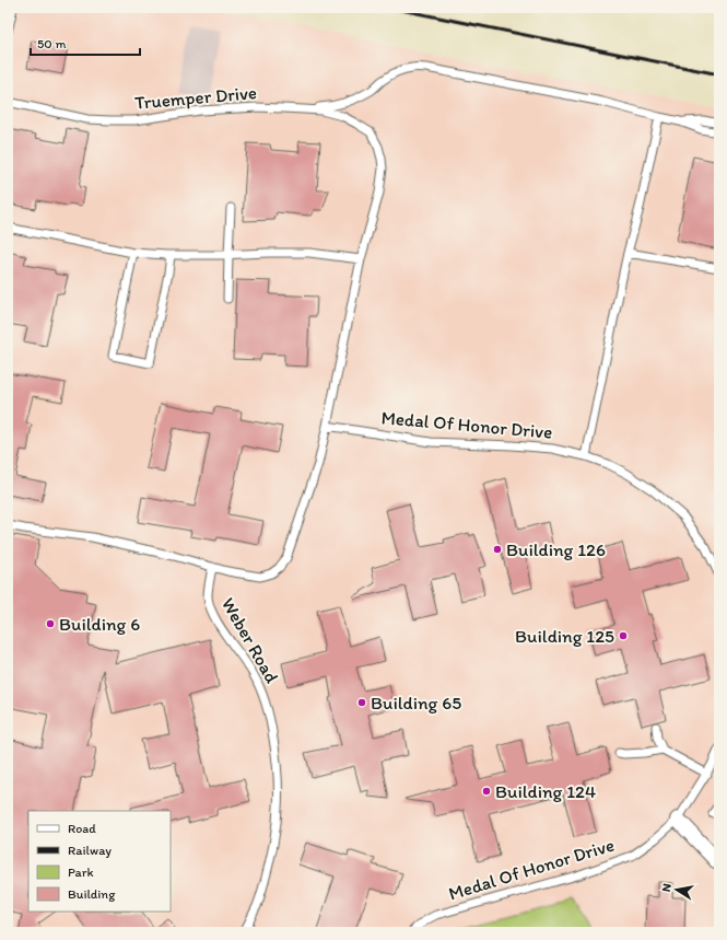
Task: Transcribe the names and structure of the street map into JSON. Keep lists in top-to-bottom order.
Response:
{
  "streets": {
    "lane": ["Truemper Drive", "Medal Of Honor Drive", "Weber Road"]
  },
  "crossings": [
    ["Truemper Drive", "Medal Of Honor Drive"]
  ],
  "places": [
    "Building 126",
    "Building 6",
    "Building 125",
    "Building 65",
    "Building 124"
  ],
  "legend": [
    "Road",
    "Railway",
    "Park",
    "Building"
  ],
  "scale_bar": "50 m",
  "north": "left"
}
